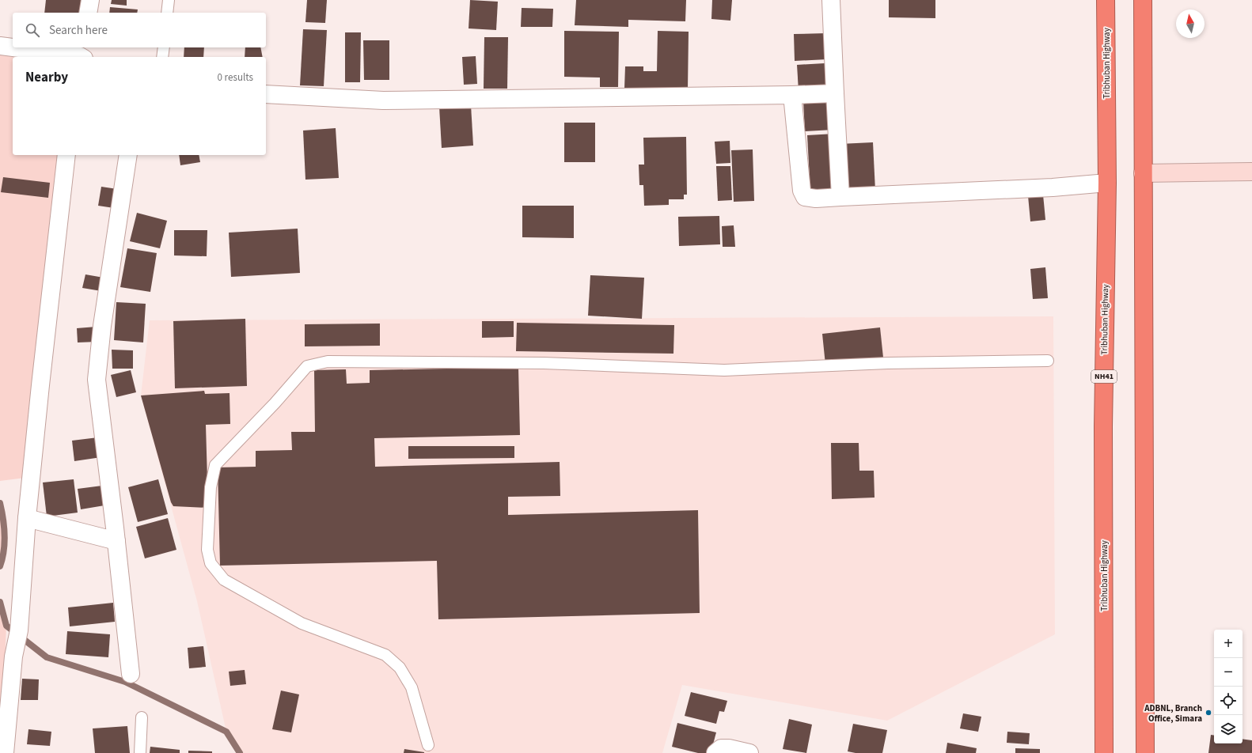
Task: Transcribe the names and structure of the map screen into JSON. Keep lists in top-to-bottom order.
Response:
{
  "streets": {
    "highway": ["Tribhuban Highway", "NH41"]
  },
  "places": ["ADBNL, Branch Office, Simara"],
  "north": "top",
  "page": {
    "search": "Search here",
    "heading": ["Nearby", "0 results"],
    "map_buttons": ["+", "−"]
  }
}
